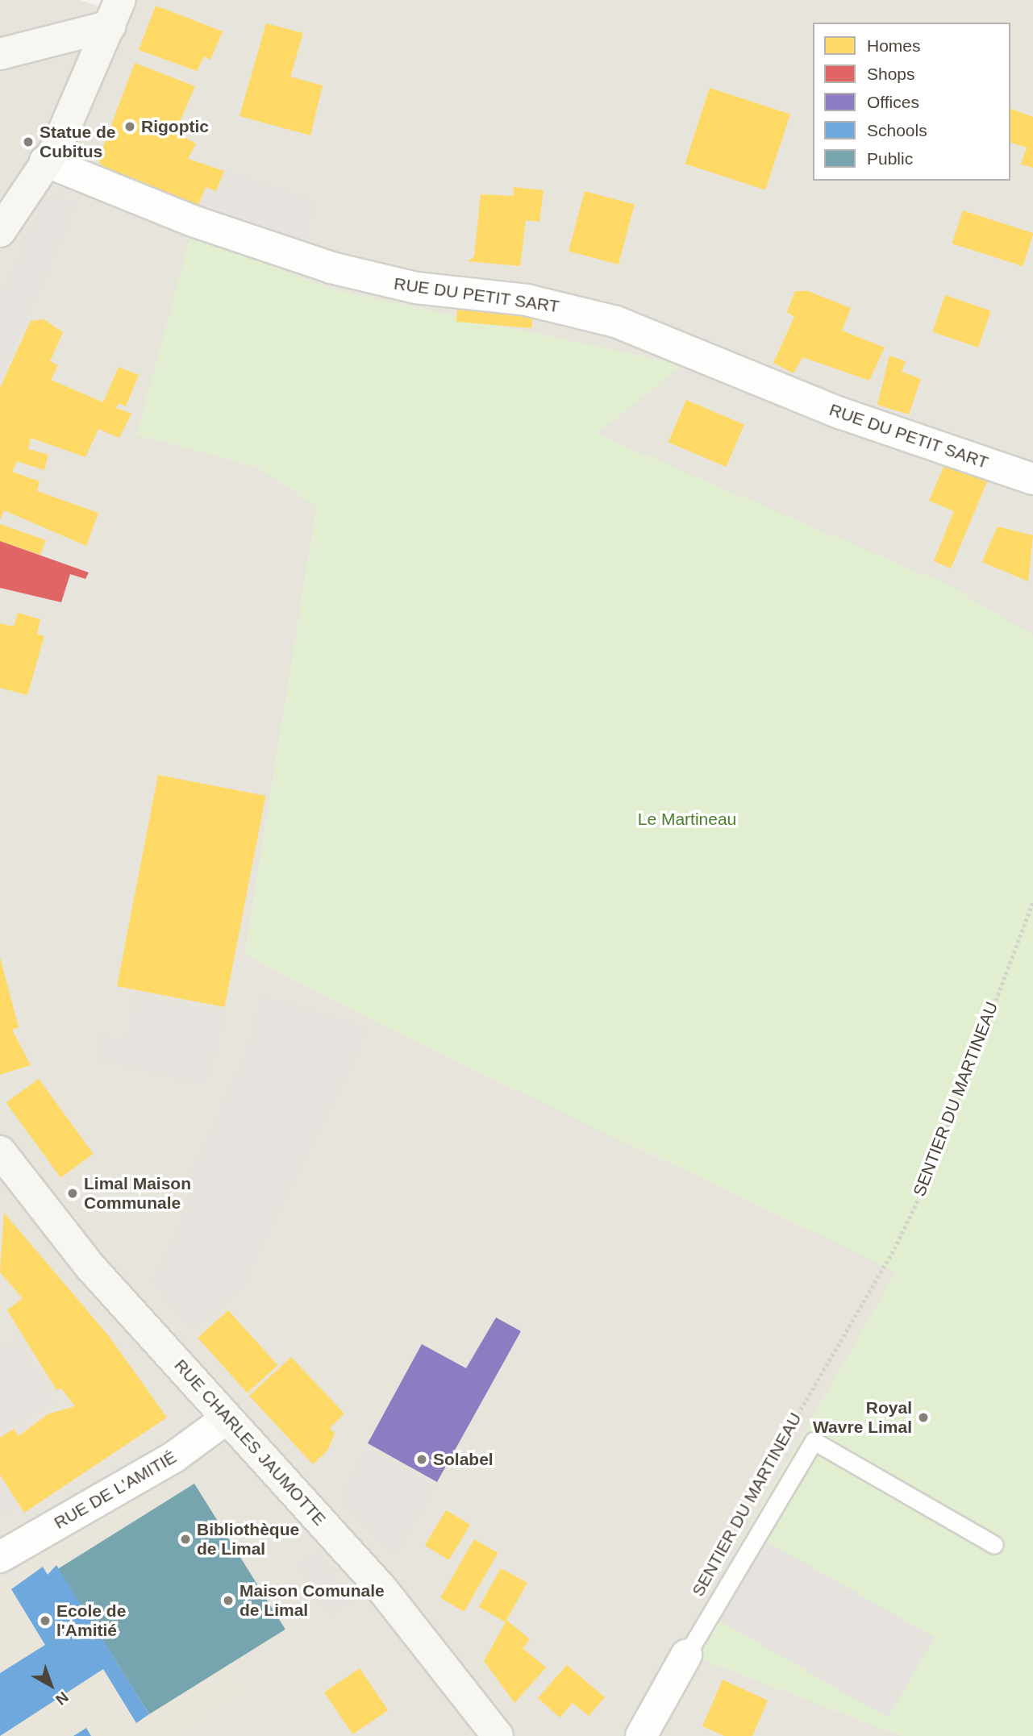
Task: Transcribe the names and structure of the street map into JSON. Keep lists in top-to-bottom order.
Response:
{
  "streets": {
    "main road": ["RUE CHARLES JAUMOTTE"],
    "street": ["RUE DU PETIT SART", "RUE DE L'AMITIÉ"],
    "path": ["SENTIER DU MARTINEAU"]
  },
  "crossings": [
    ["RUE CHARLES JAUMOTTE", "RUE DE L'AMITIÉ"]
  ],
  "parks": ["Le Martineau"],
  "places": [
    "Rigoptic",
    "Statue de Cubitus",
    "Limal Maison Communale",
    "Royal Wavre Limal",
    "Solabel",
    "Bibliothèque de Limal",
    "Maison Comunale de Limal",
    "Ecole de l'Amitié"
  ],
  "legend": [
    "Homes",
    "Shops",
    "Offices",
    "Schools",
    "Public"
  ],
  "north": "bottom right"
}
